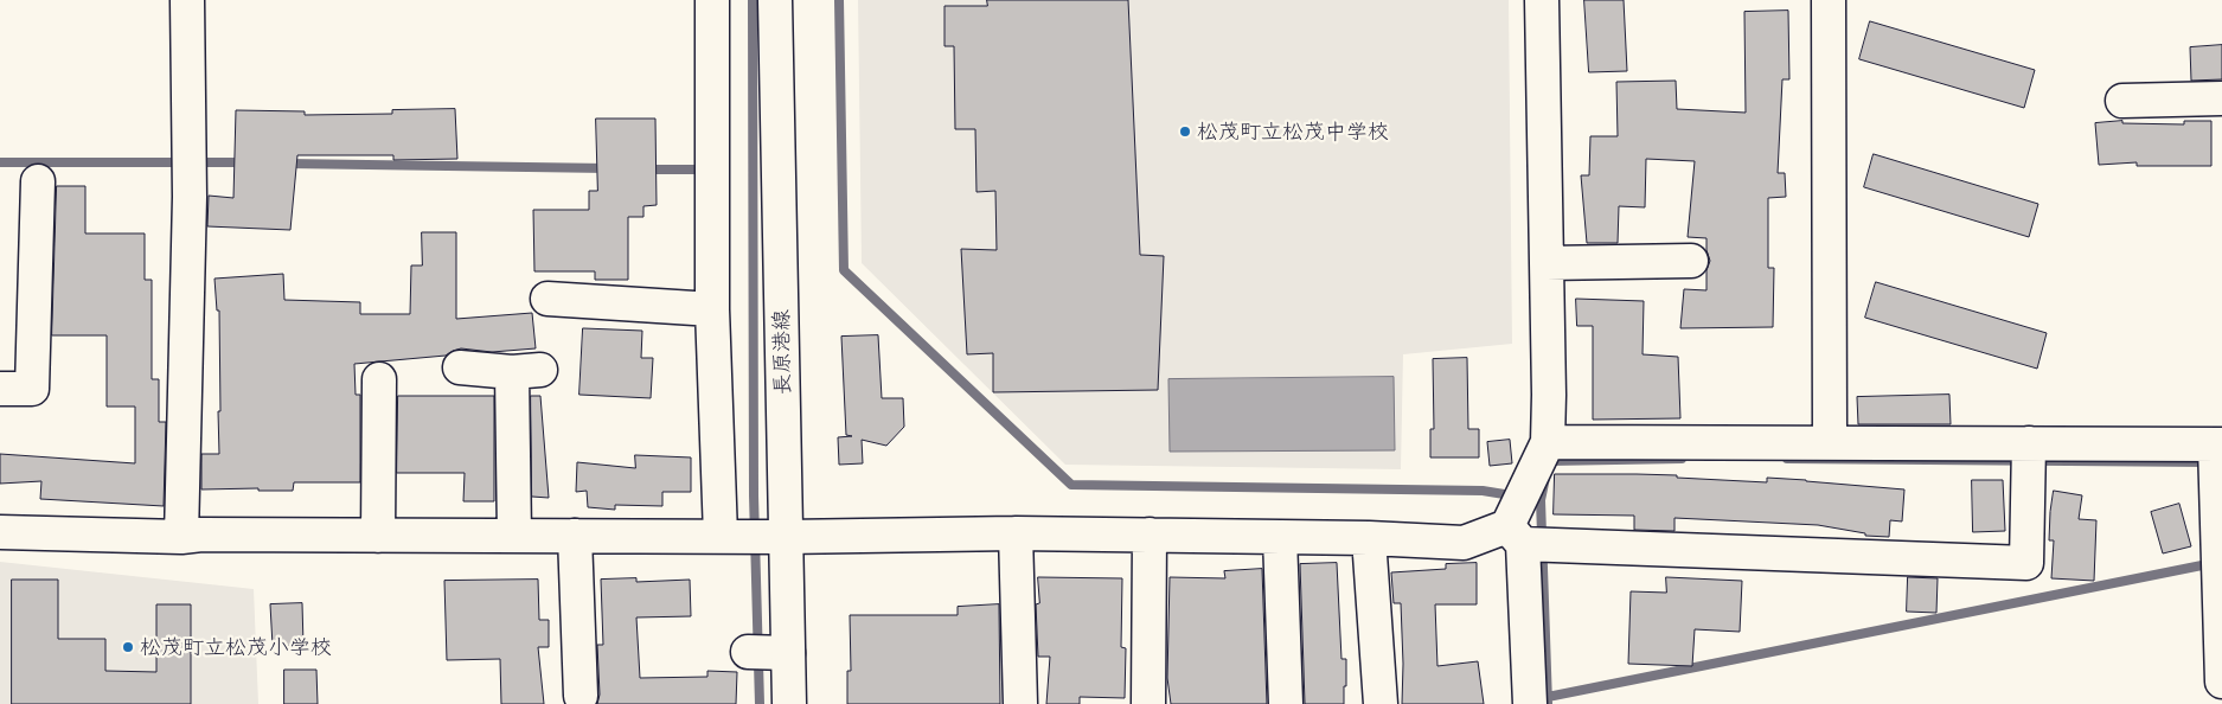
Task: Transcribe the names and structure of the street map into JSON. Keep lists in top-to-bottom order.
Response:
{
  "streets": {
    "street": ["長原港線"]
  },
  "places": ["松茂町立松茂中学校", "松茂町立松茂小学校"]
}
